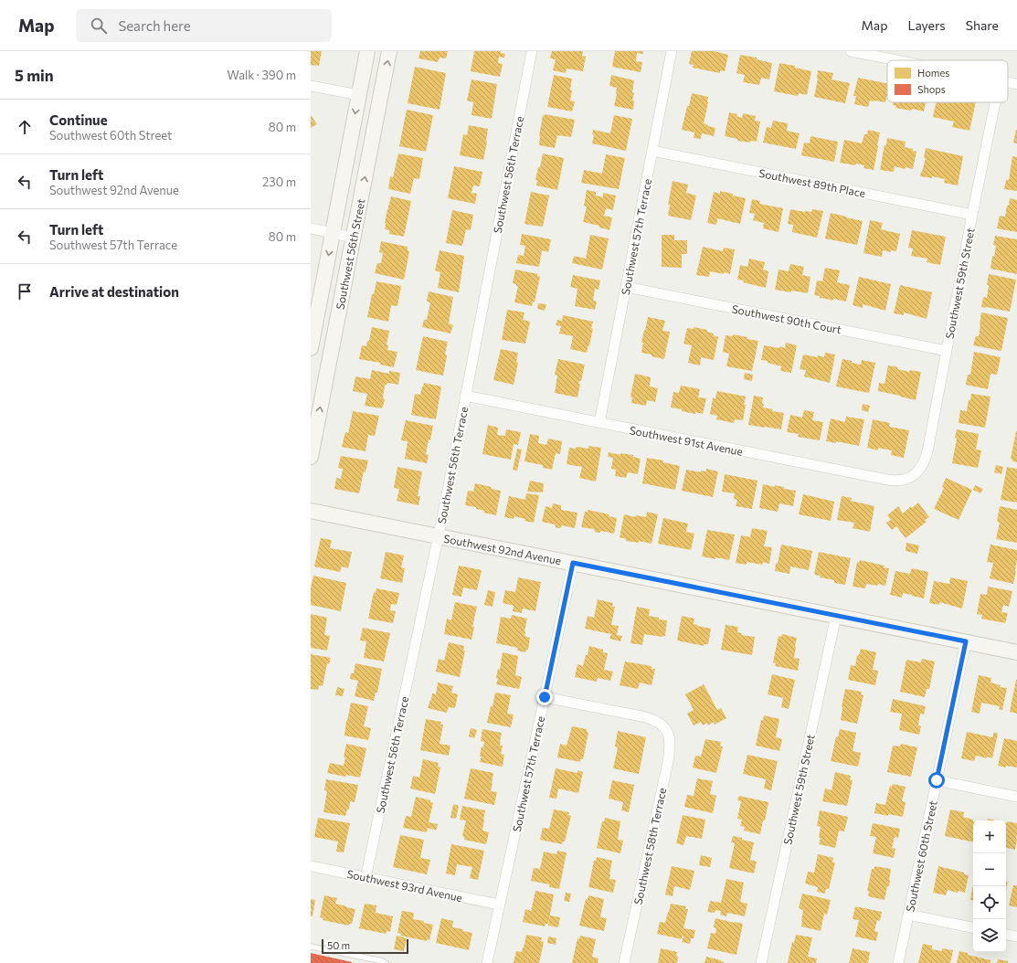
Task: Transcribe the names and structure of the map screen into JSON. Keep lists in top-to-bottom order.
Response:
{
  "streets": {
    "street": [
      "Southwest 56th Terrace",
      "Southwest 89th Place",
      "Southwest 57th Terrace",
      "Southwest 56th Street",
      "Southwest 59th Street",
      "Southwest 90th Court",
      "Southwest 91st Avenue",
      "Southwest 92nd Avenue",
      "Southwest 58th Terrace",
      "Southwest 60th Street",
      "Southwest 93rd Avenue"
    ]
  },
  "crossings": [
    ["Southwest 56th Terrace", "Southwest 91st Avenue"],
    ["Southwest 56th Terrace", "Southwest 92nd Avenue"],
    ["Southwest 56th Terrace", "Southwest 93rd Avenue"],
    ["Southwest 89th Place", "Southwest 57th Terrace"],
    ["Southwest 89th Place", "Southwest 59th Street"],
    ["Southwest 57th Terrace", "Southwest 90th Court"],
    ["Southwest 57th Terrace", "Southwest 91st Avenue"],
    ["Southwest 57th Terrace", "Southwest 92nd Avenue"],
    ["Southwest 57th Terrace", "Southwest 58th Terrace"],
    ["Southwest 57th Terrace", "Southwest 93rd Avenue"],
    ["Southwest 59th Street", "Southwest 90th Court"],
    ["Southwest 59th Street", "Southwest 91st Avenue"],
    ["Southwest 59th Street", "Southwest 92nd Avenue"],
    ["Southwest 92nd Avenue", "Southwest 60th Street"]
  ],
  "legend": ["Homes", "Shops"],
  "scale_bar": "50 m",
  "page": {
    "header": "Map",
    "search": "Search here",
    "nav": ["Map", "Layers", "Share"],
    "heading": ["5 min", "Walk · 390 m"],
    "list": [
      ["Continue", "Southwest 60th Street", "80 m"],
      ["Turn left", "Southwest 92nd Avenue", "230 m"],
      ["Turn left", "Southwest 57th Terrace", "80 m"],
      "Arrive at destination"
    ],
    "map_buttons": ["+", "−"],
    "scale": "50 m"
  }
}
